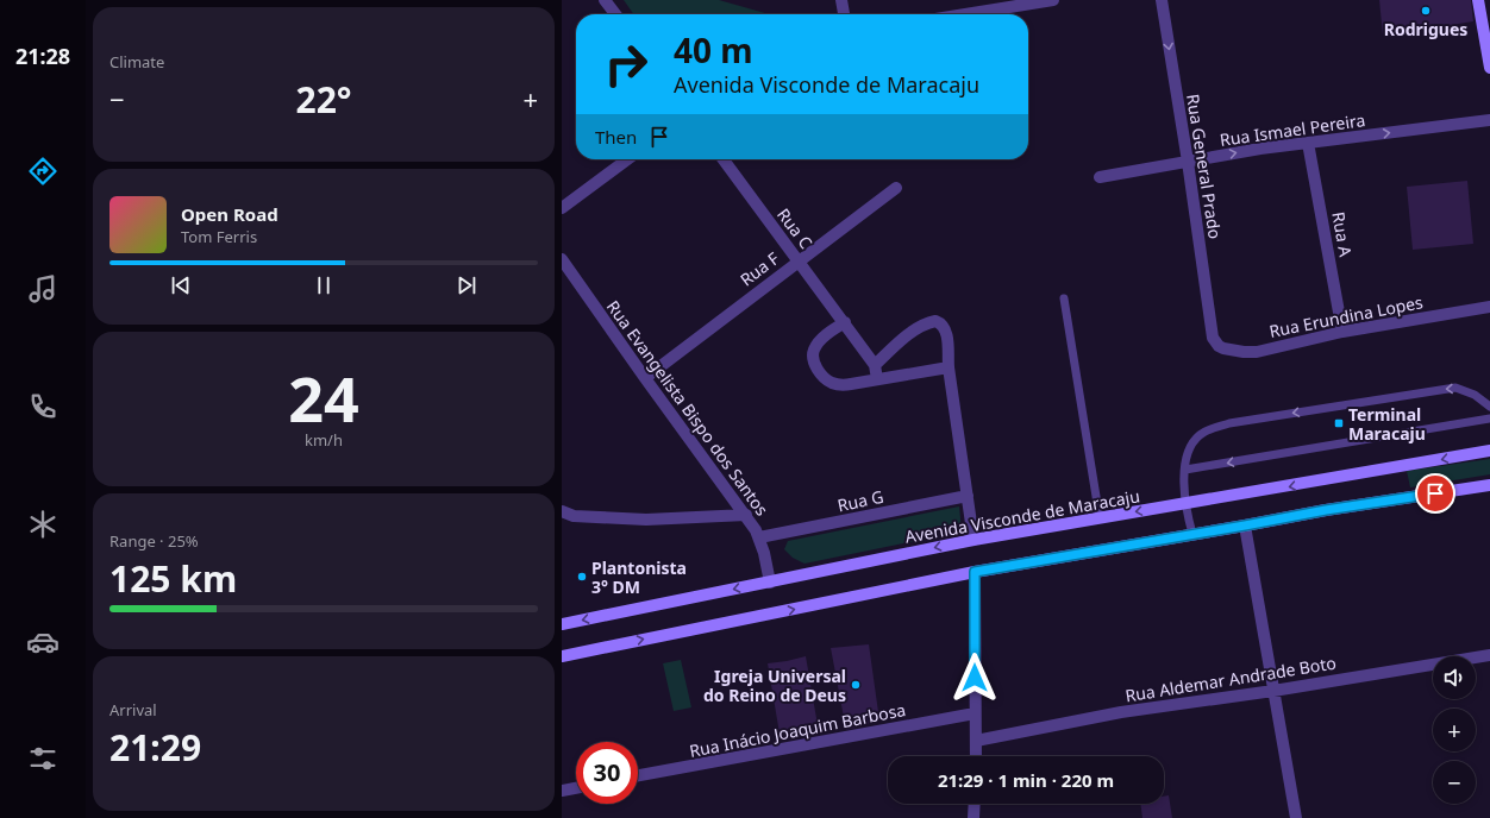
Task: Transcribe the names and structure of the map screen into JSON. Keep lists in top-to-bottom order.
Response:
{
  "streets": {
    "main road": ["Avenida Visconde de Maracaju"],
    "street": [
      "Rua Ismael Pereira",
      "Rua General Prado",
      "Rua C",
      "Rua A",
      "Rua F",
      "Rua Erundina Lopes",
      "Rua Evangelista Bispo dos Santos",
      "Rua G",
      "Rua Aldemar Andrade Boto",
      "Rua Inácio Joaquim Barbosa"
    ]
  },
  "crossings": [
    ["Rua Ismael Pereira", "Rua General Prado"],
    ["Rua Ismael Pereira", "Rua A"],
    ["Rua General Prado", "Rua Erundina Lopes"],
    ["Rua C", "Rua F"],
    ["Rua A", "Rua Erundina Lopes"],
    ["Rua F", "Rua Evangelista Bispo dos Santos"],
    ["Rua Evangelista Bispo dos Santos", "Rua G"],
    ["Rua Evangelista Bispo dos Santos", "Avenida Visconde de Maracaju"]
  ],
  "one_way": ["Rua Ismael Pereira", "Rua General Prado"],
  "places": {
    "other": ["Rodrigues", "Plantonista 3° DM", "Igreja Universal do Reino de Deus"],
    "transit": ["Terminal Maracaju"]
  },
  "page": {
    "tabs": "21:28",
    "tile": [
      "Climate",
      ["24", "km/h"],
      ["Range · 25%", "125 km"],
      ["Arrival", "21:29"]
    ],
    "turn": ["40 m", "Avenida Visconde de Maracaju"],
    "heat": ["−", "22°", "+"],
    "then": "Then",
    "song": ["Open Road", "Tom Ferris"],
    "map_buttons": ["+", "−"],
    "limit": "30",
    "trip": "21:29 · 1 min · 220 m"
  }
}
